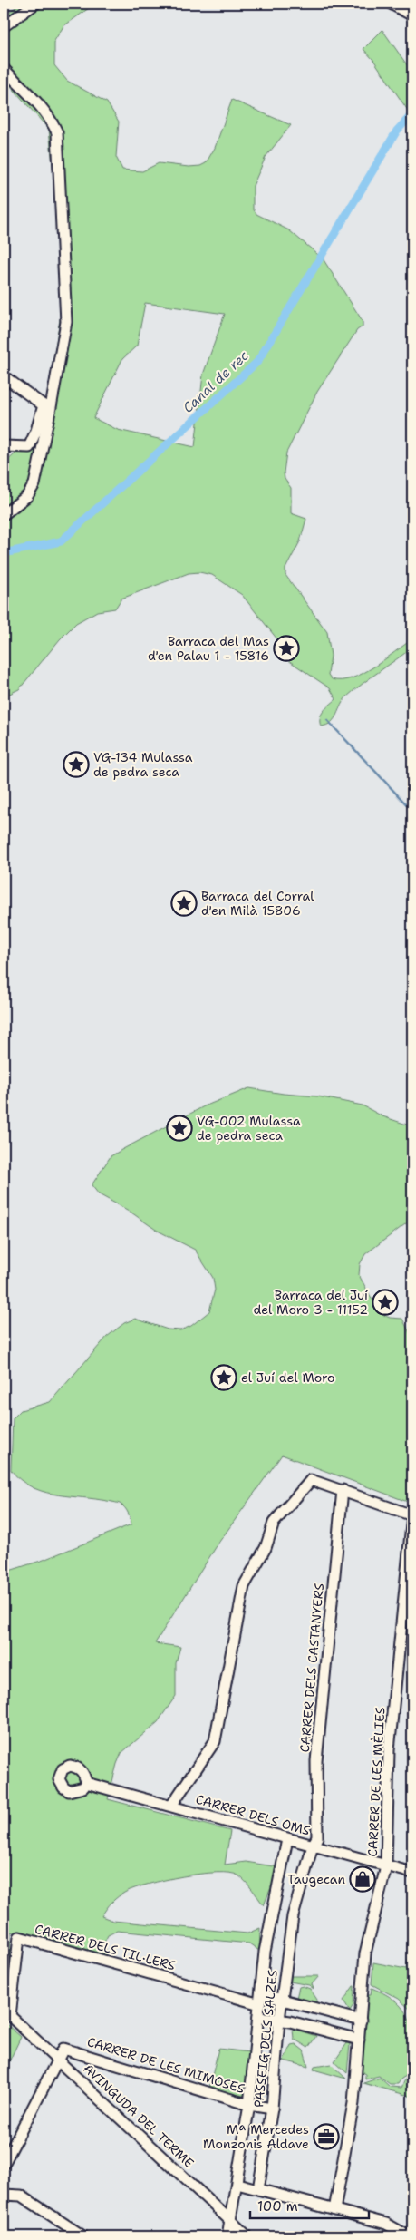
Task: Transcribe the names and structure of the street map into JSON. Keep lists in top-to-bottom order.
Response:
{
  "streets": {
    "street": [
      "CARRER DELS CASTANYERS",
      "CARRER DE LES MÈLIES",
      "CARRER DELS OMS",
      "CARRER DELS TIL·LERS",
      "PASSEIG DELS SALZES",
      "CARRER DE LES MIMOSES",
      "AVINGUDA DEL TERME"
    ]
  },
  "crossings": [
    ["CARRER DELS CASTANYERS", "CARRER DELS OMS"],
    ["CARRER DELS CASTANYERS", "PASSEIG DELS SALZES"],
    ["CARRER DE LES MÈLIES", "CARRER DELS OMS"],
    ["CARRER DE LES MÈLIES", "CARRER DELS TIL·LERS"],
    ["CARRER DELS OMS", "PASSEIG DELS SALZES"],
    ["CARRER DELS TIL·LERS", "PASSEIG DELS SALZES"],
    ["CARRER DELS TIL·LERS", "AVINGUDA DEL TERME"],
    ["PASSEIG DELS SALZES", "CARRER DE LES MIMOSES"],
    ["PASSEIG DELS SALZES", "AVINGUDA DEL TERME"],
    ["CARRER DE LES MIMOSES", "AVINGUDA DEL TERME"]
  ],
  "water": ["Canal de rec"],
  "places": {
    "place": [
      "Barraca del Mas d'en Palau 1 - 15816",
      "VG-134 Mulassa de pedra seca",
      "Barraca del Corral d'en Milà 15806",
      "VG-002 Mulassa de pedra seca",
      "Barraca del Juí del Moro 3 - 11152",
      "el Juí del Moro"
    ],
    "shop": ["Taugecan"],
    "office": ["Mª Mercedes Monzonis Aldave"]
  },
  "scale_bar": "100 m"
}
